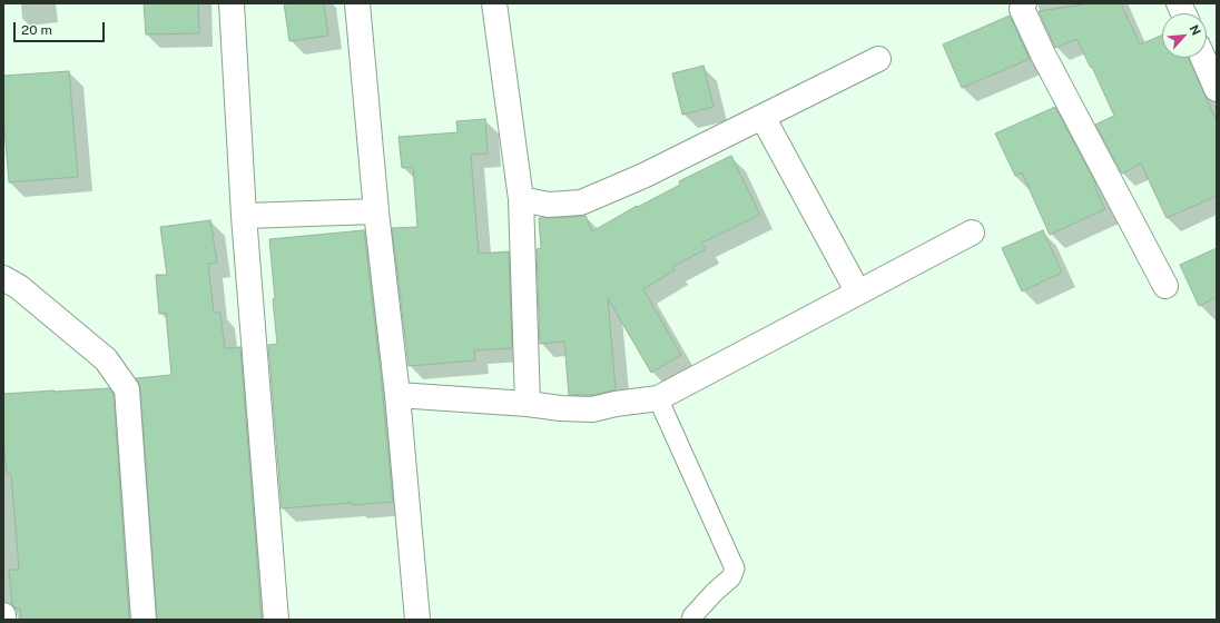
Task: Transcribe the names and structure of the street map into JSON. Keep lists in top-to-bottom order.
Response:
{
  "scale_bar": "20 m",
  "north": "top right"
}
